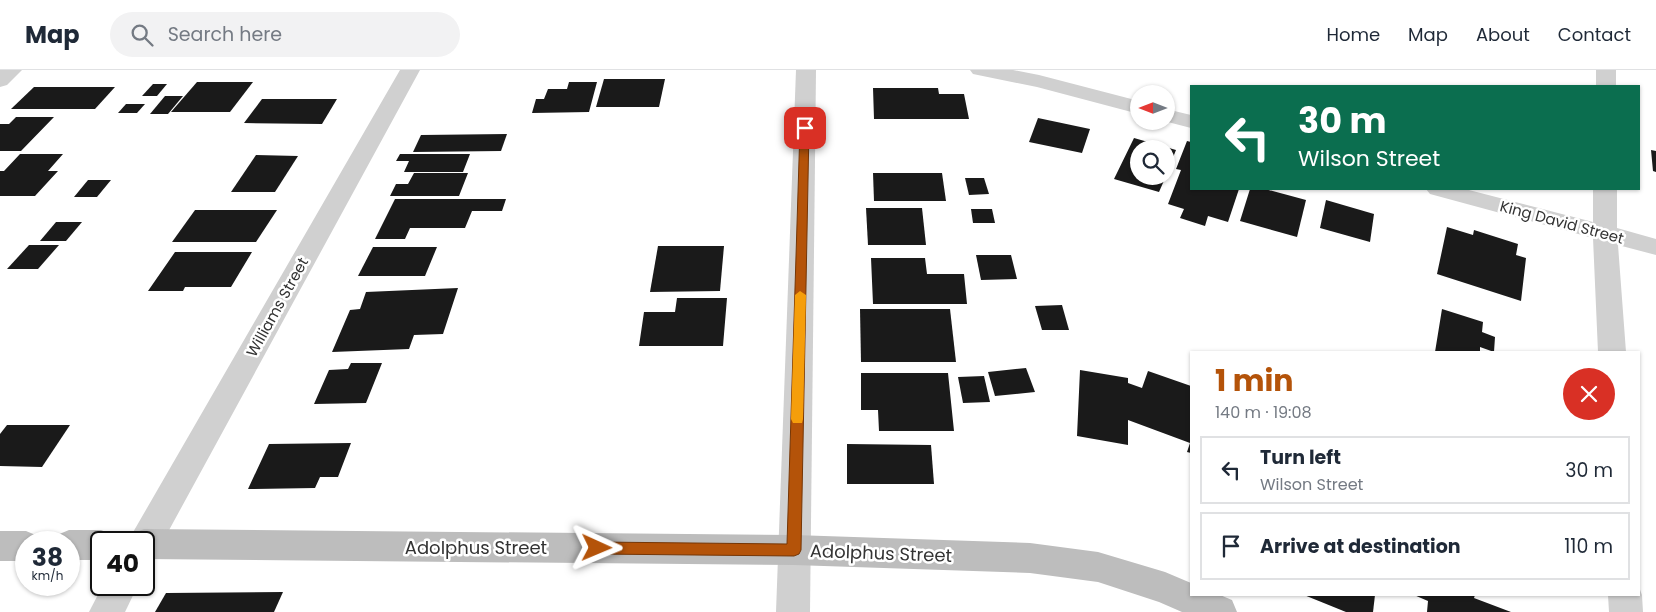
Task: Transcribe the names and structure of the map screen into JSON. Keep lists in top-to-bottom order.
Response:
{
  "streets": {
    "street": ["King David Street", "Williams Street", "Adolphus Street"]
  },
  "north": "left",
  "page": {
    "header": "Map",
    "search": "Search here",
    "nav": [
      "Home",
      "Map",
      "About",
      "Contact"
    ],
    "turn": ["30 m", "Wilson Street"],
    "heading": ["1 min", "140 m · 19:08"],
    "list": [
      {
        "name": "Turn left",
        "note": "Wilson Street",
        "value": "30 m"
      },
      {
        "name": "Arrive at destination",
        "value": "110 m"
      }
    ],
    "speed": "38 km/h",
    "limit": "40"
  }
}
